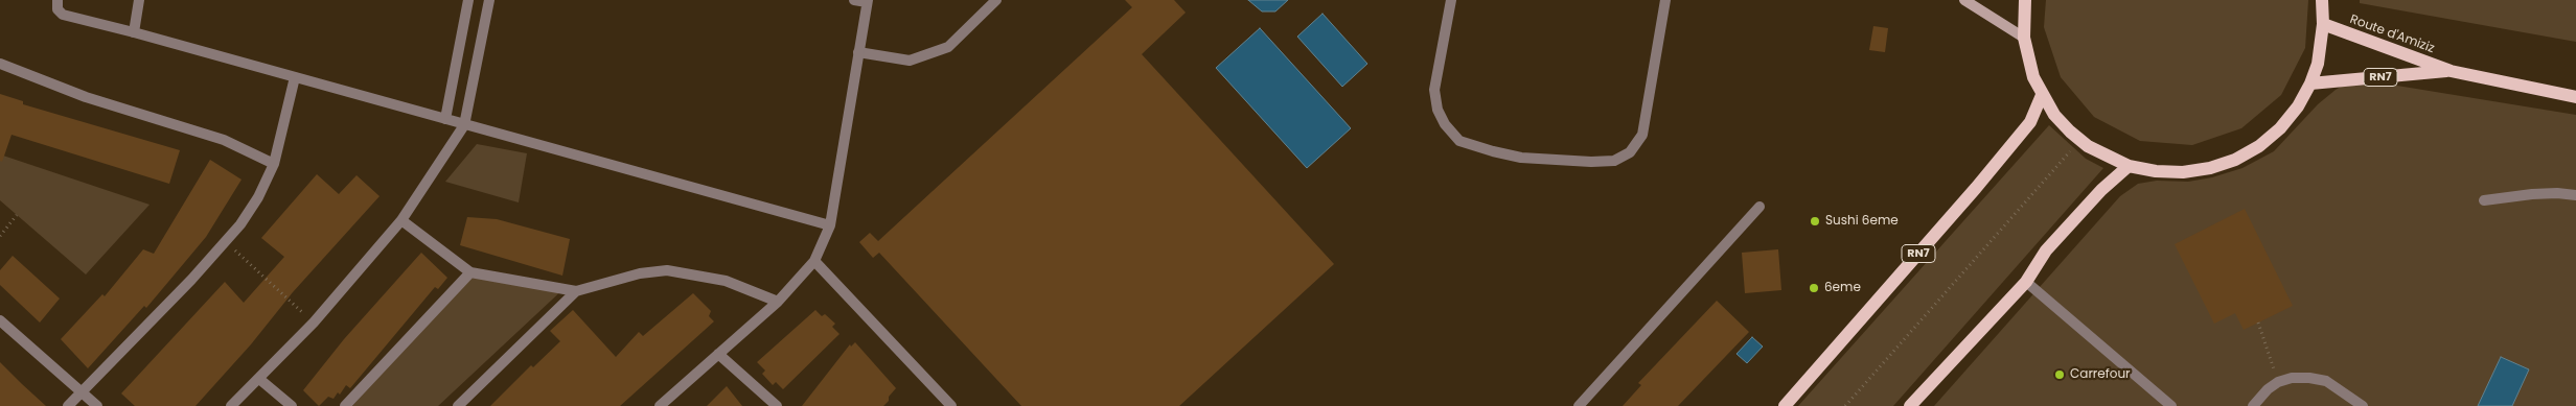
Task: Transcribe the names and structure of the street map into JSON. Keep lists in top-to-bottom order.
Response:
{
  "streets": {
    "main road": ["Route d'Amiziz", "RN7"]
  },
  "places": ["Sushi 6eme", "6eme", "Carrefour"]
}
